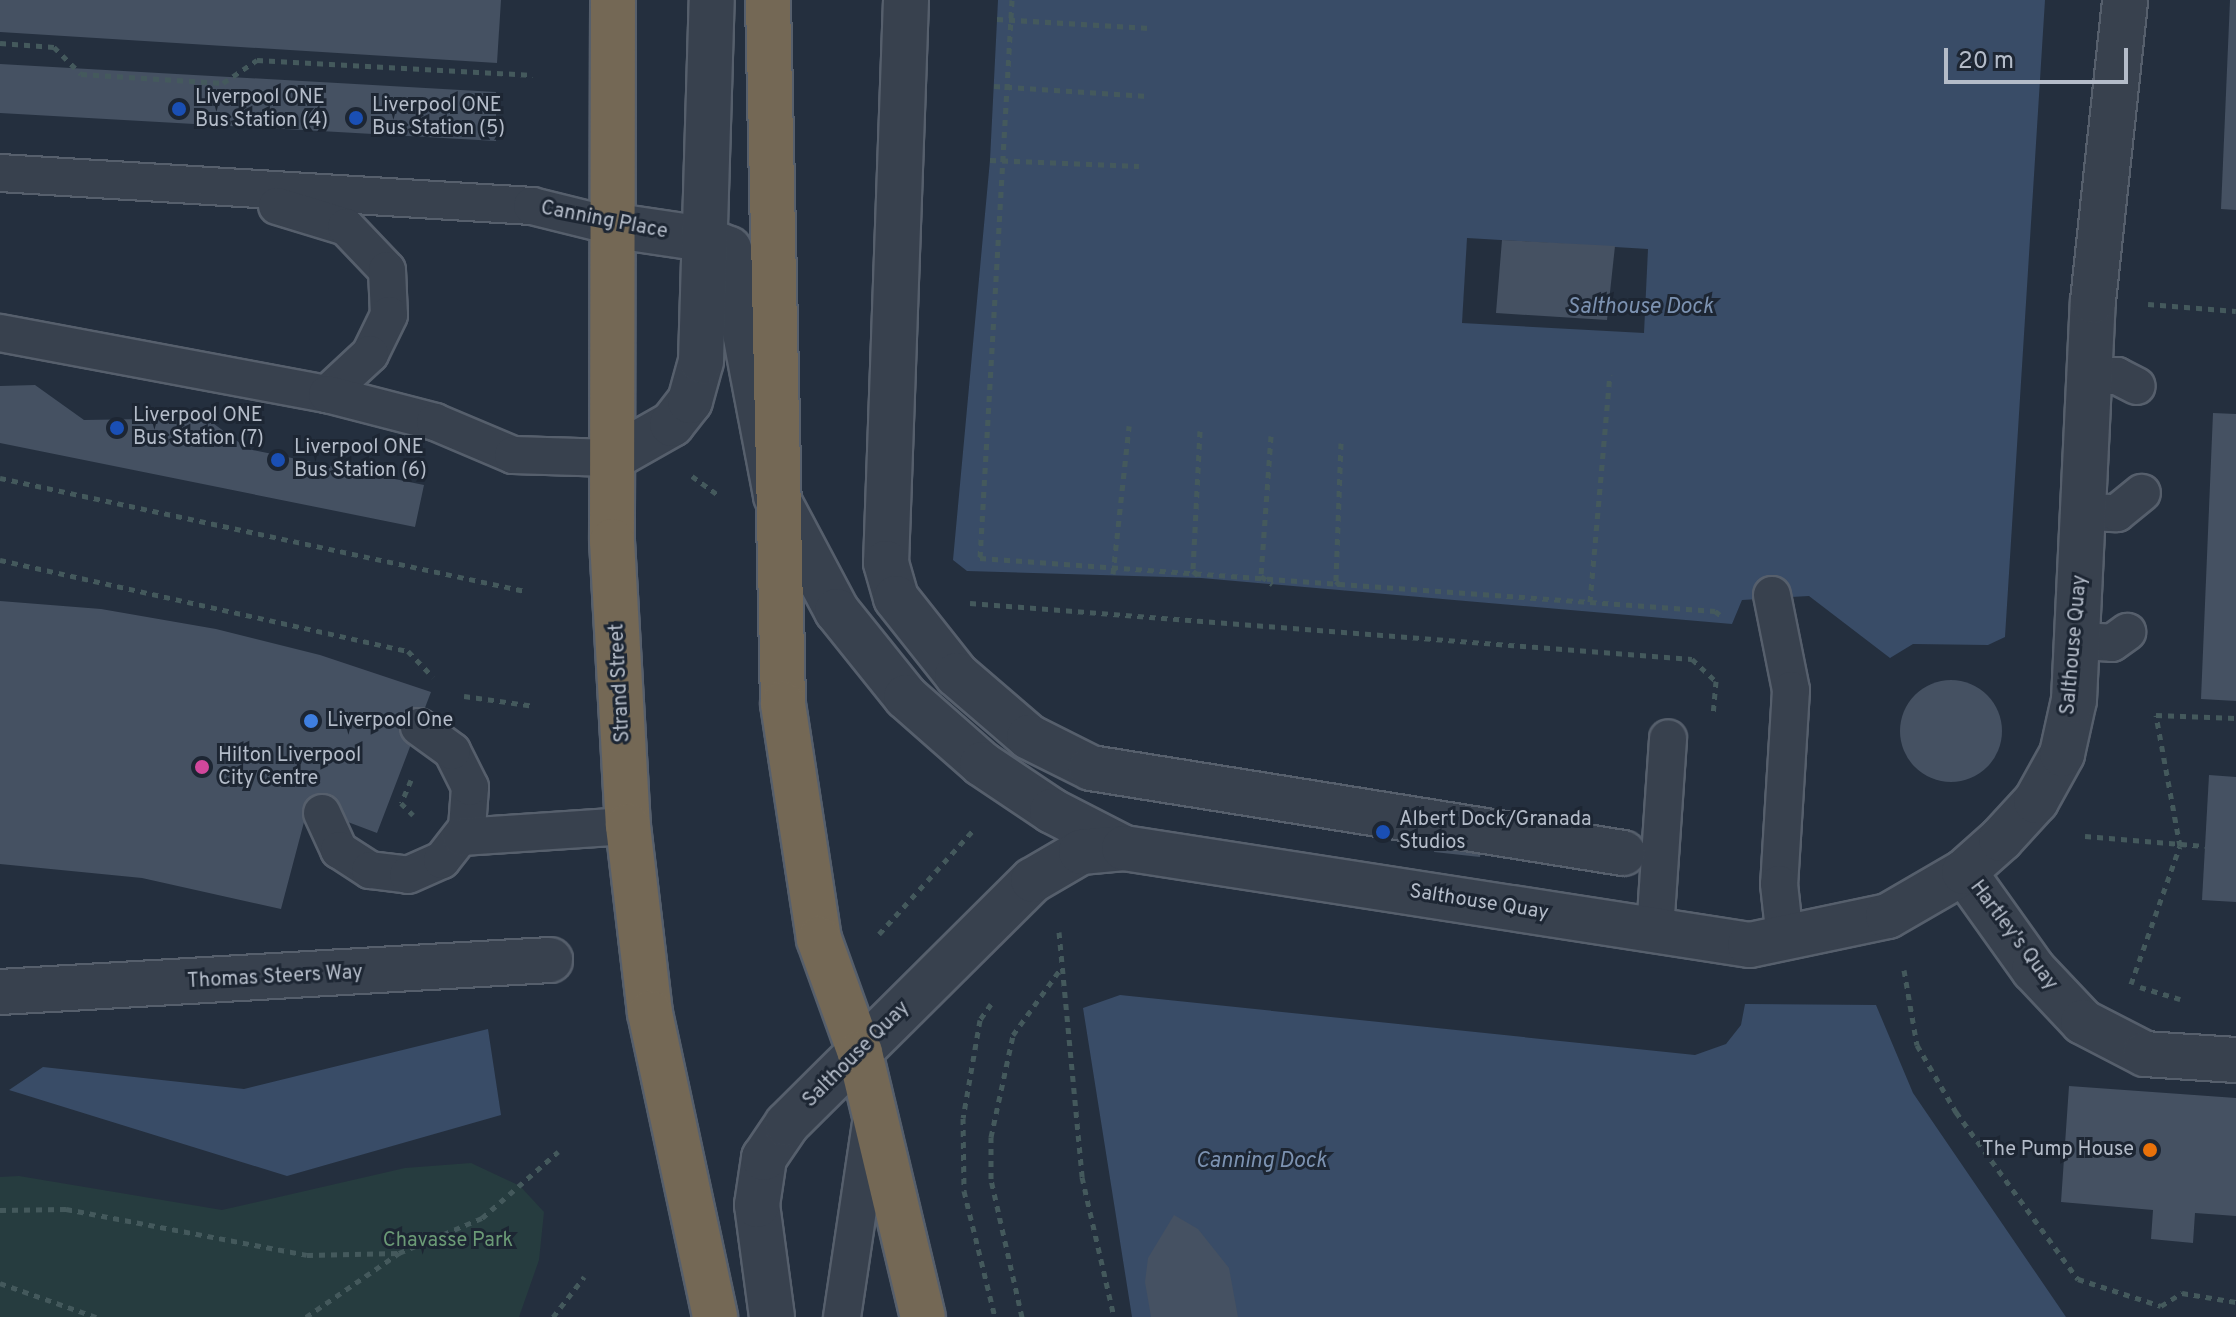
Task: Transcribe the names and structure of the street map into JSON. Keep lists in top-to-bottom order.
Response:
{
  "streets": {
    "highway": ["Strand Street"],
    "street": [
      "Canning Place",
      "Salthouse Quay",
      "Hartley's Quay",
      "Thomas Steers Way"
    ]
  },
  "crossings": [
    ["Canning Place", "Strand Street"],
    ["Salthouse Quay", "Hartley's Quay"]
  ],
  "water": ["Salthouse Dock", "Canning Dock"],
  "parks": ["Chavasse Park"],
  "places": [
    "Liverpool ONE Bus Station (4)",
    "Liverpool ONE Bus Station (5)",
    "Liverpool ONE Bus Station (7)",
    "Liverpool ONE Bus Station (6)",
    "Liverpool One",
    "Hilton Liverpool City Centre",
    "Albert Dock/Granada Studios",
    "The Pump House"
  ],
  "scale_bar": "20 m"
}
